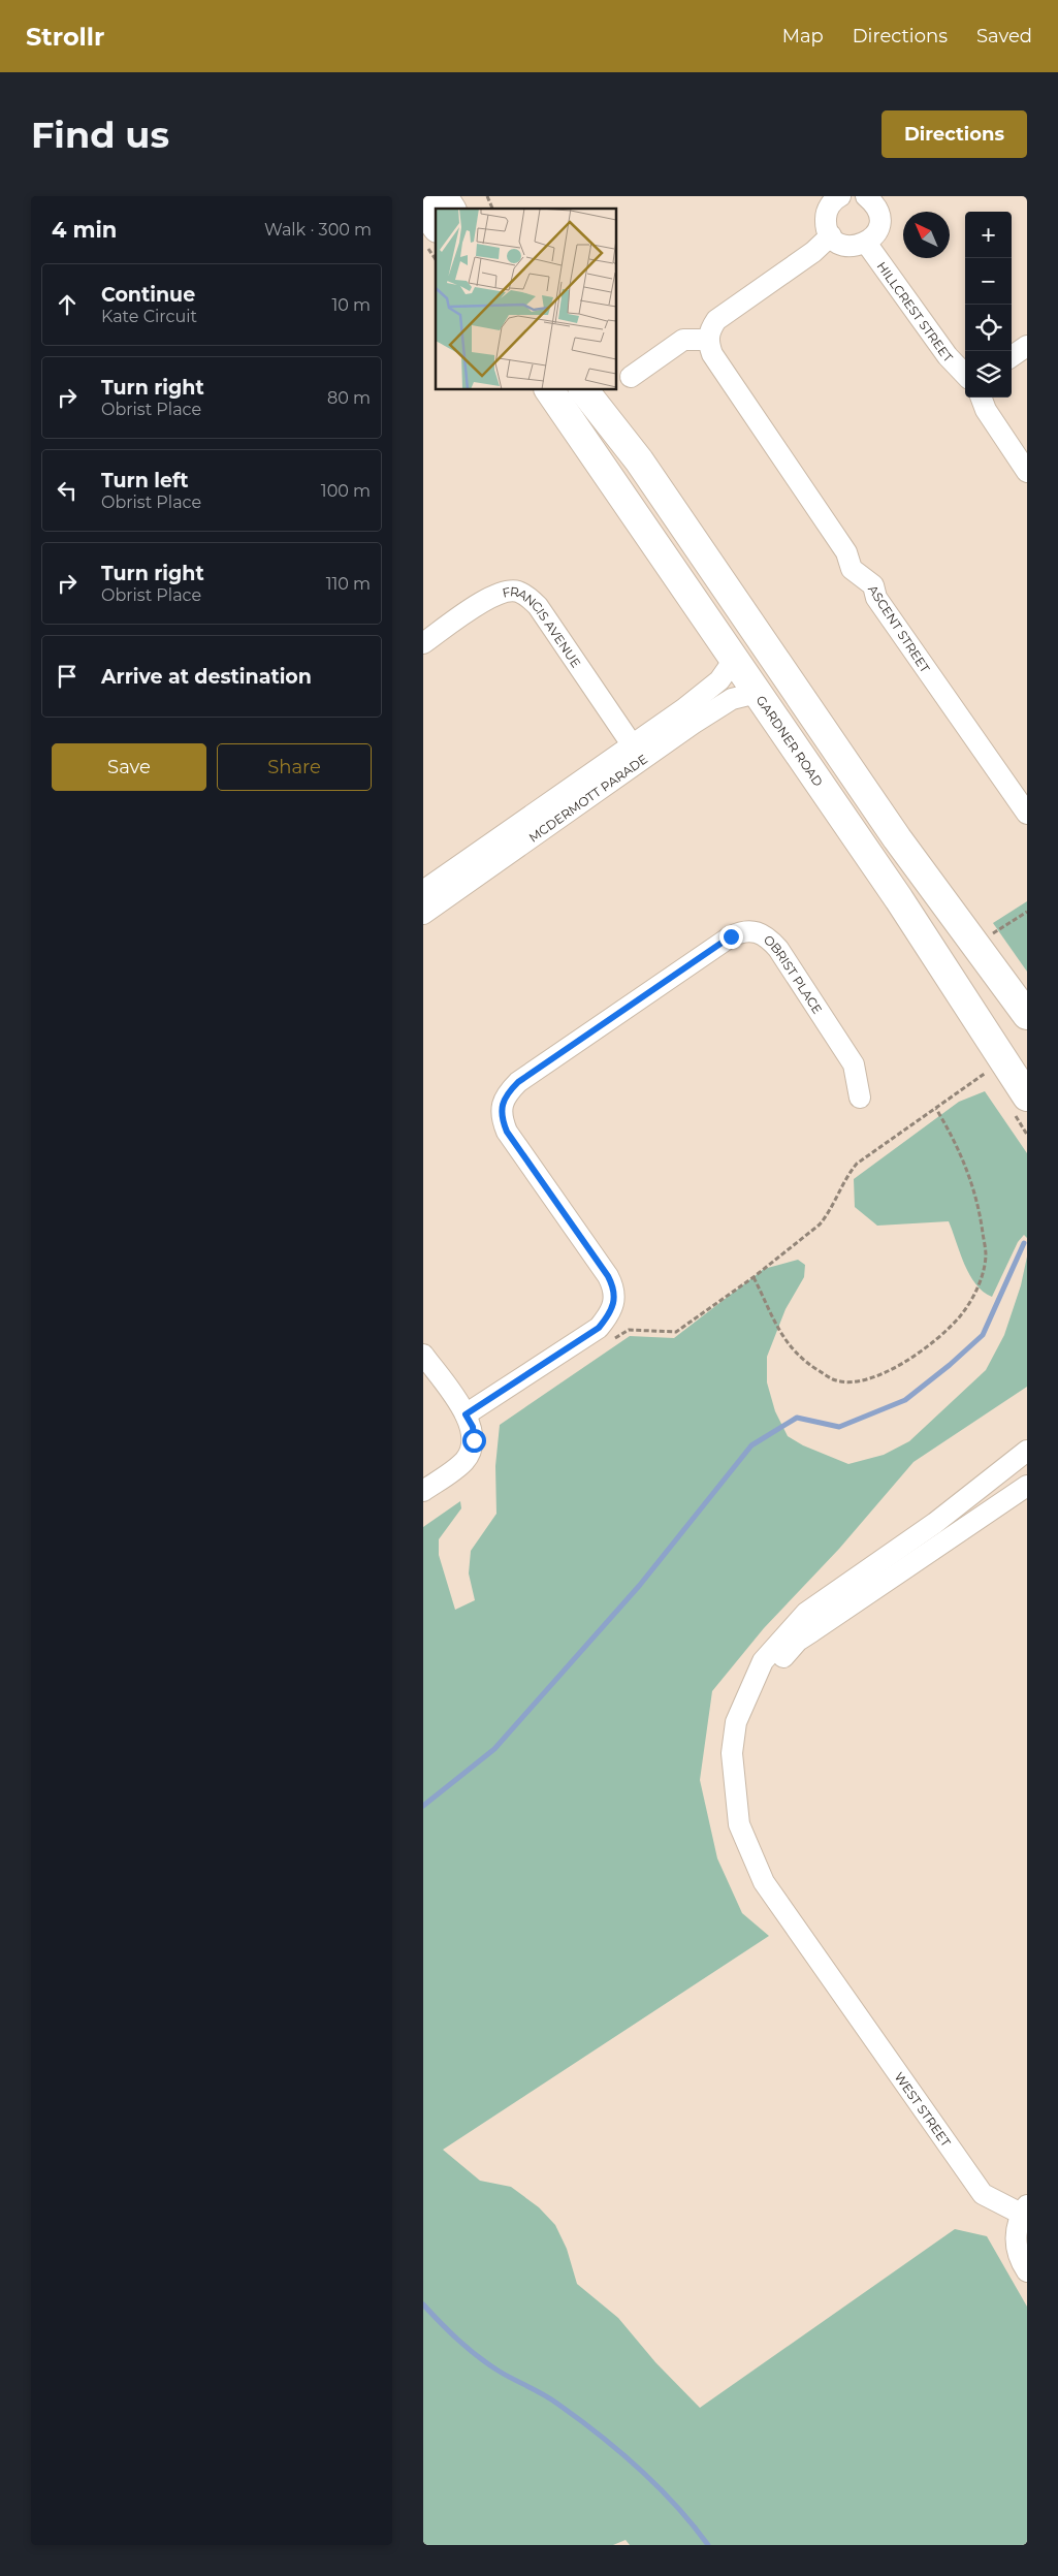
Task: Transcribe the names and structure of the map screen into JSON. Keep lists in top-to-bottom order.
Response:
{
  "streets": {
    "street": [
      "HILLCREST STREET",
      "ASCENT STREET",
      "FRANCIS AVENUE",
      "GARDNER ROAD",
      "MCDERMOTT PARADE",
      "OBRIST PLACE",
      "WEST STREET"
    ]
  },
  "crossings": [
    ["FRANCIS AVENUE", "MCDERMOTT PARADE"],
    ["GARDNER ROAD", "MCDERMOTT PARADE"]
  ],
  "north": "top left",
  "page": {
    "header": "Strollr",
    "nav": ["Map", "Directions", "Saved"],
    "buttons": [
      "Directions",
      ["Save", "Share"]
    ],
    "title": "Find us",
    "heading": ["4 min", "Walk · 300 m"],
    "map_buttons": ["+", "−"],
    "list": [
      ["Continue", "Kate Circuit", "10 m"],
      ["Turn right", "Obrist Place", "80 m"],
      ["Turn left", "Obrist Place", "100 m"],
      ["Turn right", "Obrist Place", "110 m"],
      "Arrive at destination"
    ]
  }
}
